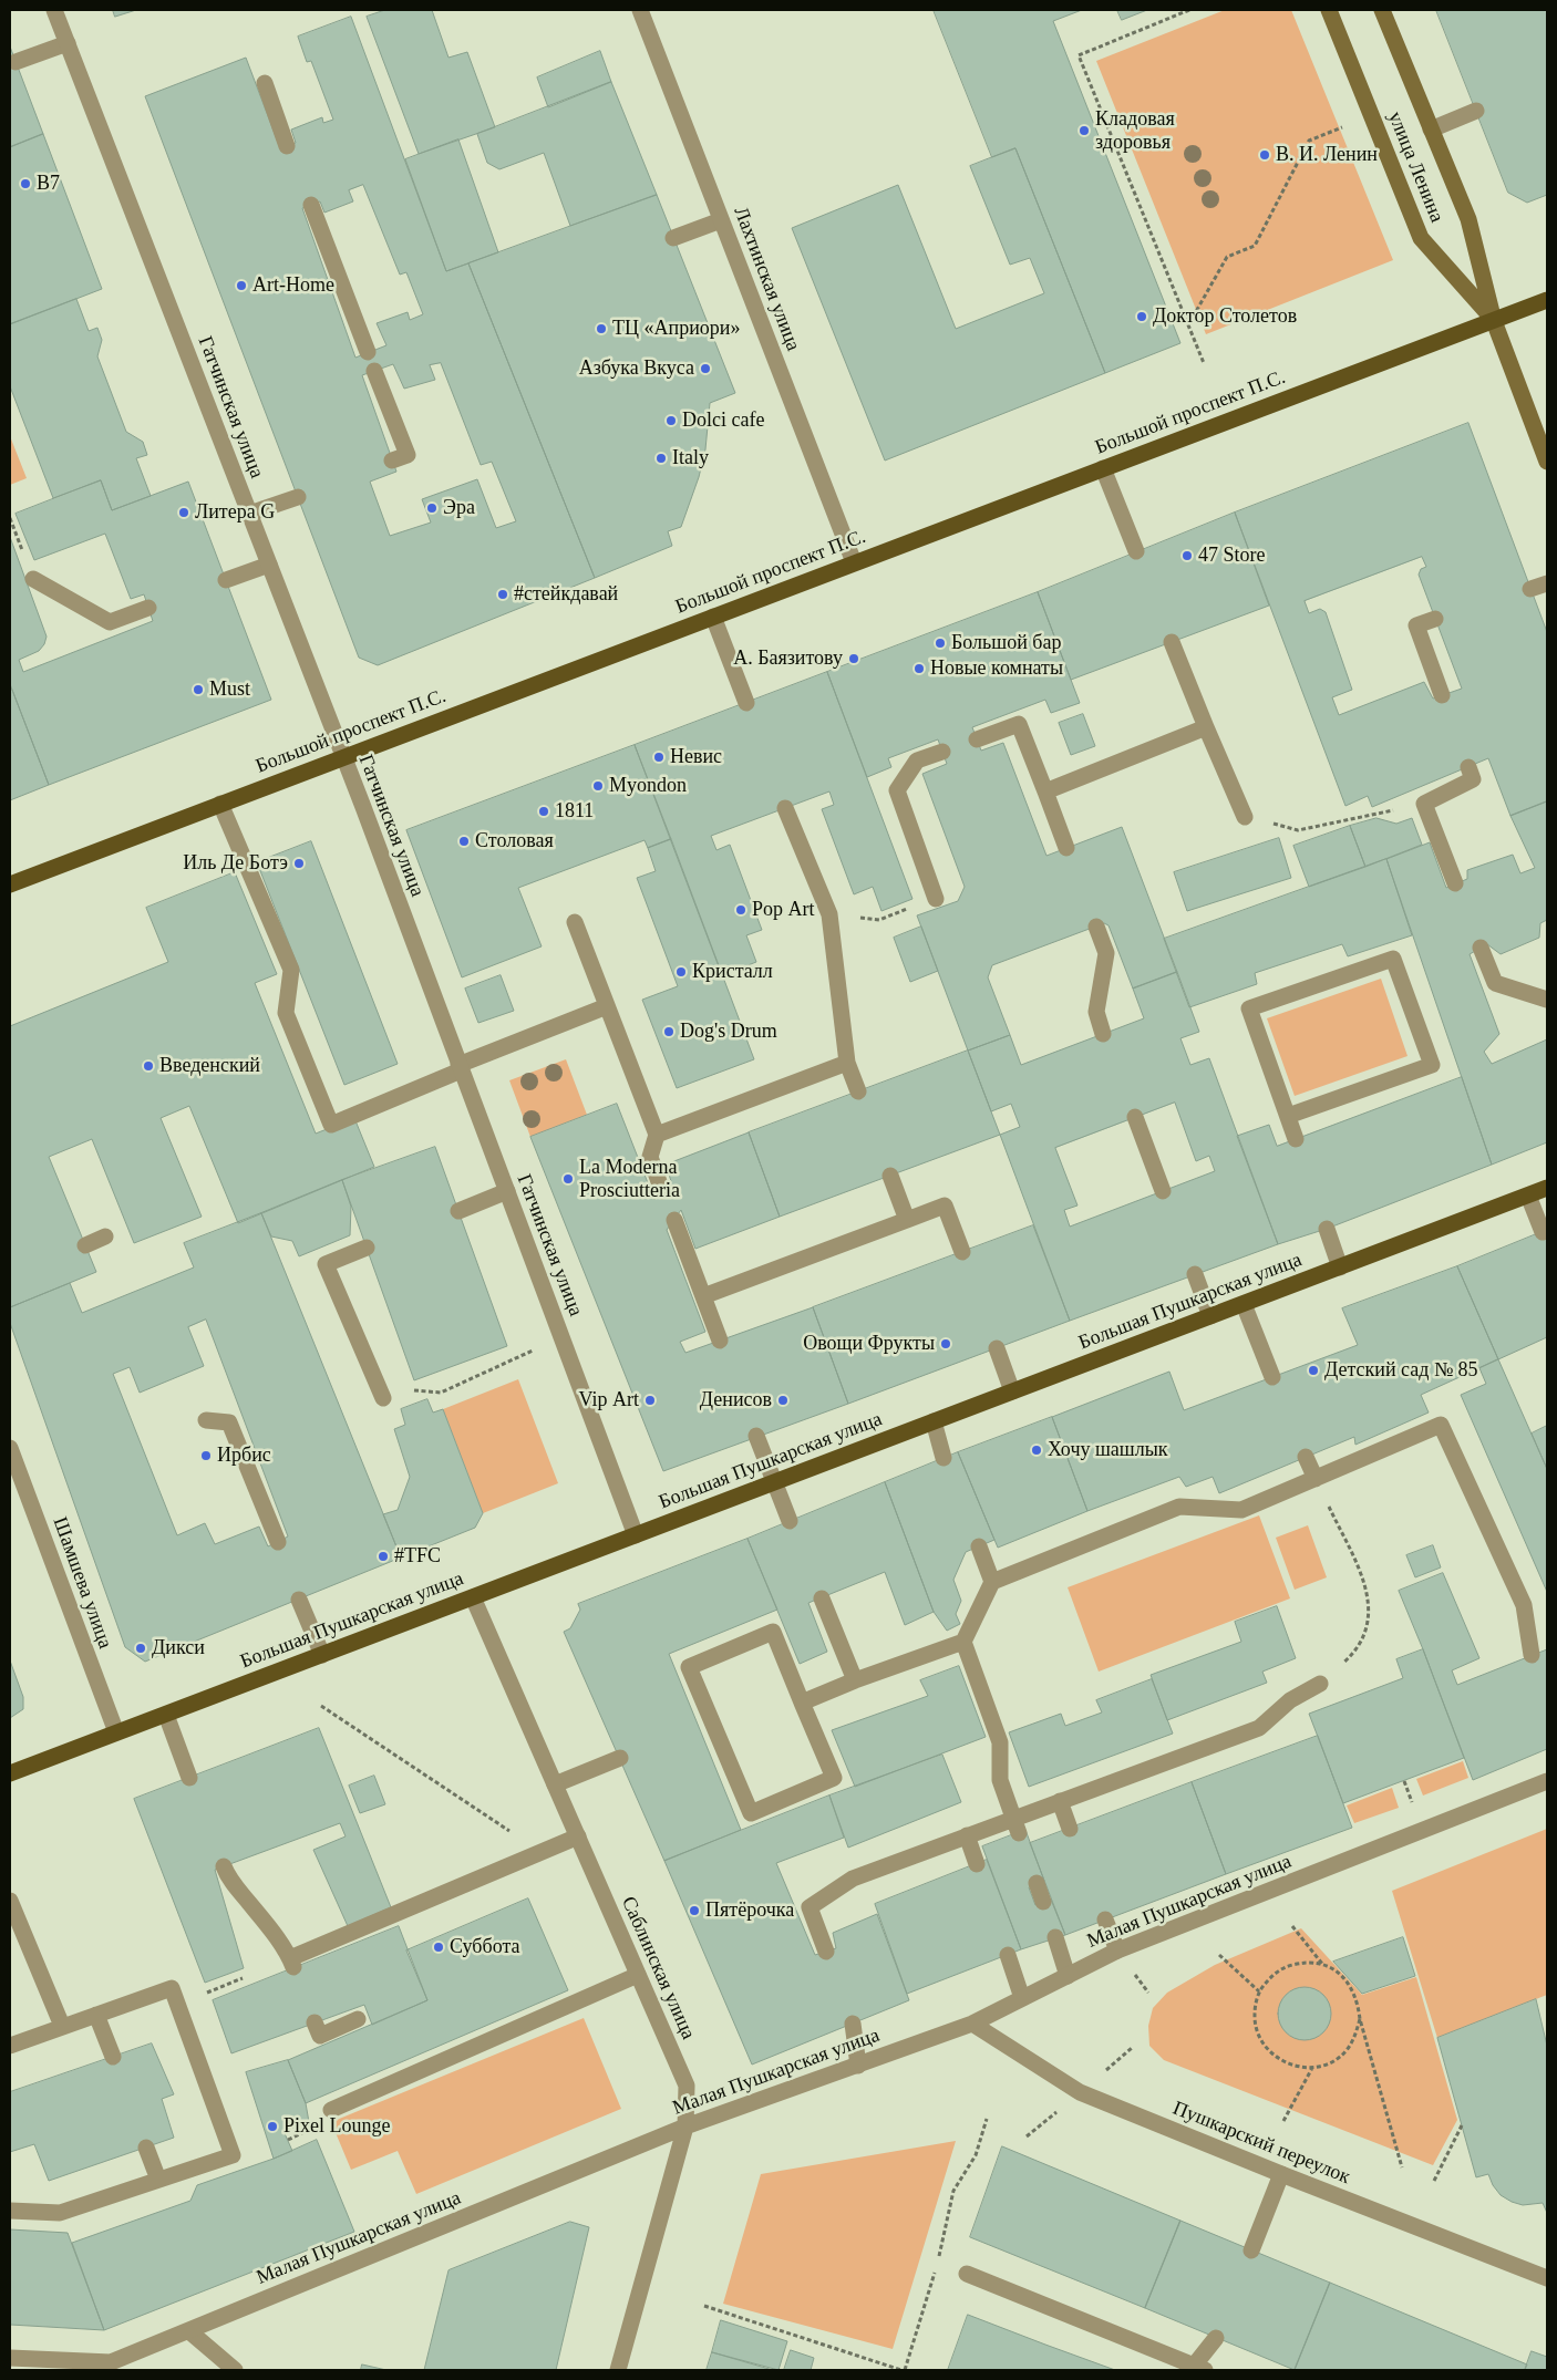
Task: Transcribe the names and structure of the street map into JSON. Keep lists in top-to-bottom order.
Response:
{
  "streets": {
    "main road": ["Большой проспект П.С.", "Большая Пушкарская улица"],
    "street": [
      "улица Ленина",
      "Лахтинская улица",
      "Гатчинская улица",
      "Шамшева улица",
      "Малая Пушкарская улица",
      "Саблинская улица",
      "Пушкарский переулок"
    ]
  },
  "crossings": [
    ["улица Ленина", "Большой проспект П.С."],
    ["Лахтинская улица", "Большой проспект П.С."],
    ["Гатчинская улица", "Большой проспект П.С."],
    ["Гатчинская улица", "Большая Пушкарская улица"],
    ["Большая Пушкарская улица", "Шамшева улица"],
    ["Большая Пушкарская улица", "Саблинская улица"],
    ["Малая Пушкарская улица", "Саблинская улица"],
    ["Малая Пушкарская улица", "Пушкарский переулок"]
  ],
  "places": [
    "Кладовая здоровья",
    "В. И. Ленин",
    "В7",
    "Art-Home",
    "Доктор Столетов",
    "ТЦ «Априори»",
    "Азбука Вкуса",
    "Dolci cafe",
    "Italy",
    "Эра",
    "Литера G",
    "47 Store",
    "#стейкдавай",
    "Большой бар",
    "А. Баязитову",
    "Новые комнаты",
    "Must",
    "Невис",
    "Myondon",
    "1811",
    "Столовая",
    "Иль Де Ботэ",
    "Pop Art",
    "Кристалл",
    "Dog's Drum",
    "Введенский",
    "La Moderna Prosciutteria",
    "Овощи Фрукты",
    "Детский сад № 85",
    "Vip Art",
    "Денисов",
    "Хочу шашлык",
    "Ирбис",
    "#TFC",
    "Дикси",
    "Пятёрочка",
    "Суббота",
    "Pixel Lounge"
  ]
}
